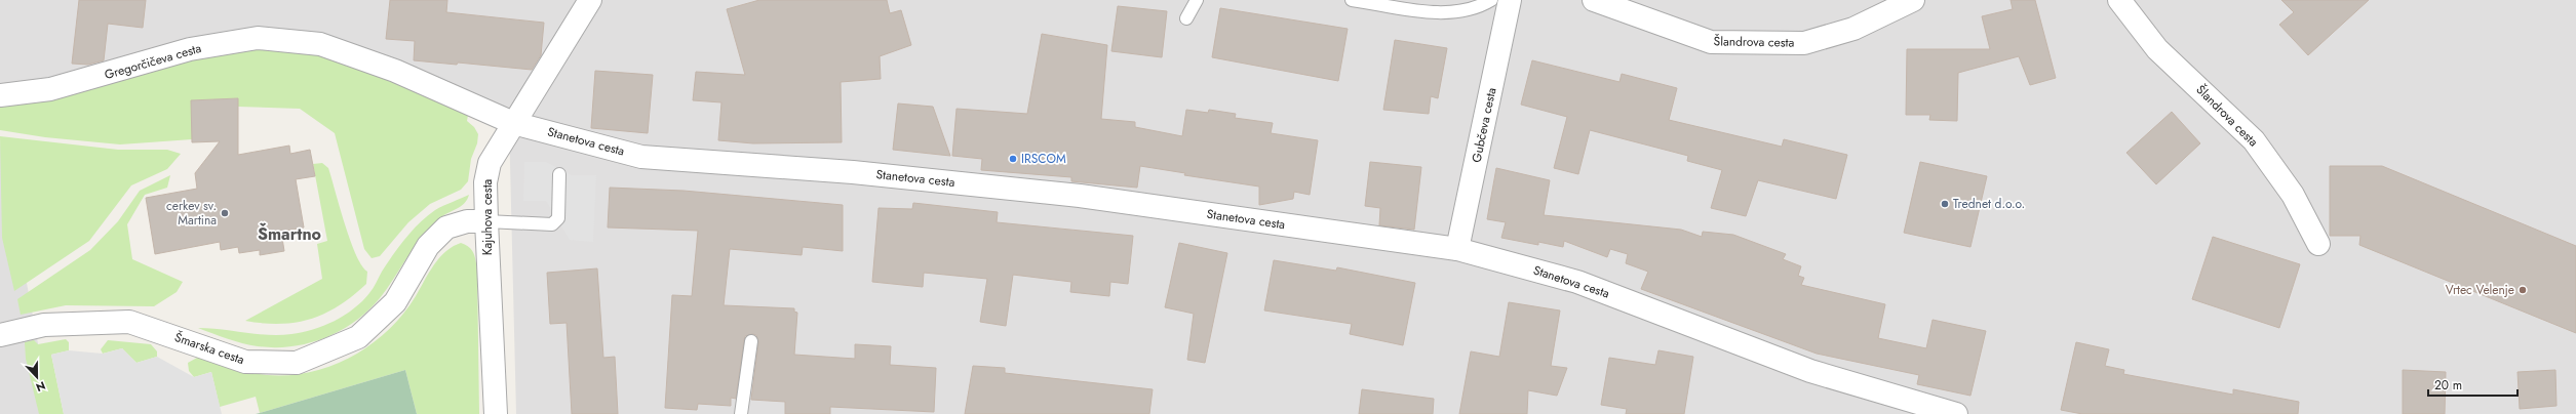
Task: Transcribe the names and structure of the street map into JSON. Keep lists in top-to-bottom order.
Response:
{
  "streets": {
    "street": [
      "Šlandrova cesta",
      "Gregorčičeva cesta",
      "Gubčeva cesta",
      "Stanetova cesta",
      "Kajuhova cesta",
      "Šmarska cesta"
    ]
  },
  "crossings": [
    ["Gregorčičeva cesta", "Stanetova cesta"],
    ["Gregorčičeva cesta", "Kajuhova cesta"],
    ["Gubčeva cesta", "Stanetova cesta"],
    ["Stanetova cesta", "Kajuhova cesta"],
    ["Kajuhova cesta", "Šmarska cesta"]
  ],
  "districts": ["Šmartno"],
  "places": [
    "IRSCOM",
    "Trednet d.o.o.",
    "cerkev sv. Martina",
    "Vrtec Velenje"
  ],
  "scale_bar": "20 m",
  "north": "bottom"
}
